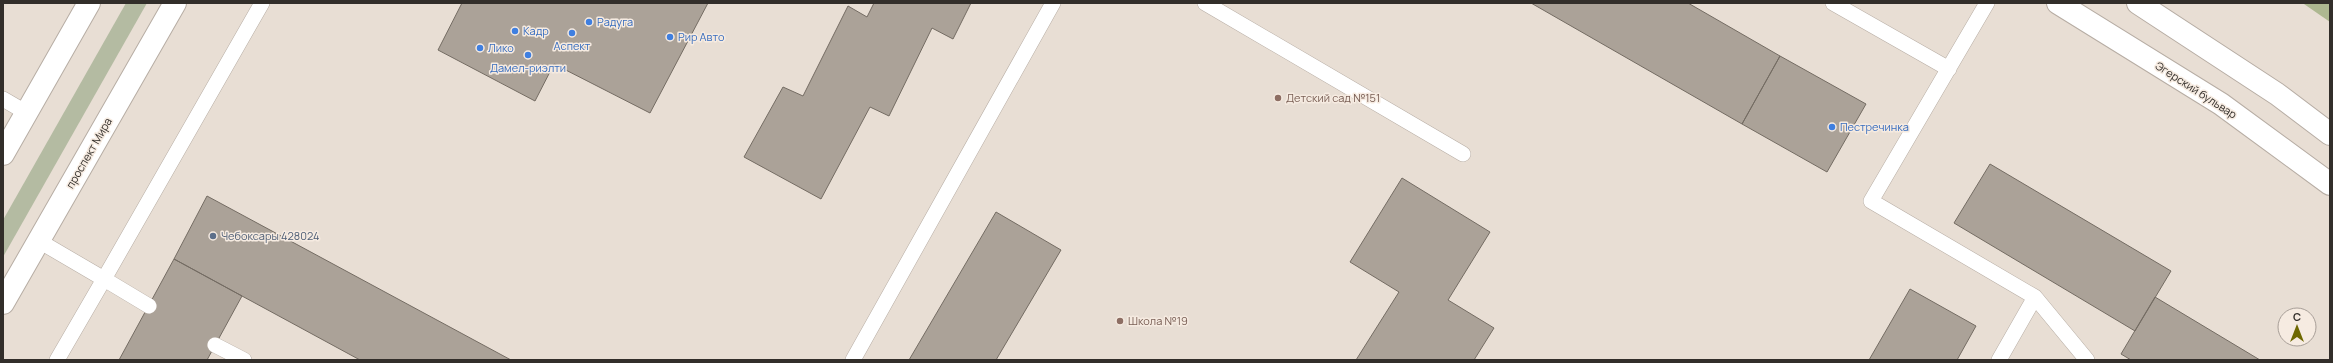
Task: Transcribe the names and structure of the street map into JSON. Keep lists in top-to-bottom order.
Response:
{
  "streets": {
    "main road": ["Эгерский бульвар", "проспект Мира"]
  },
  "places": [
    "Радуга",
    "Кадр",
    "Аспект",
    "Рир Авто",
    "Лико",
    "Дамел-риэлти",
    "Детский сад №151",
    "Пестречинка",
    "Чебоксары 428024",
    "Школа №19"
  ],
  "north": "top"
}
